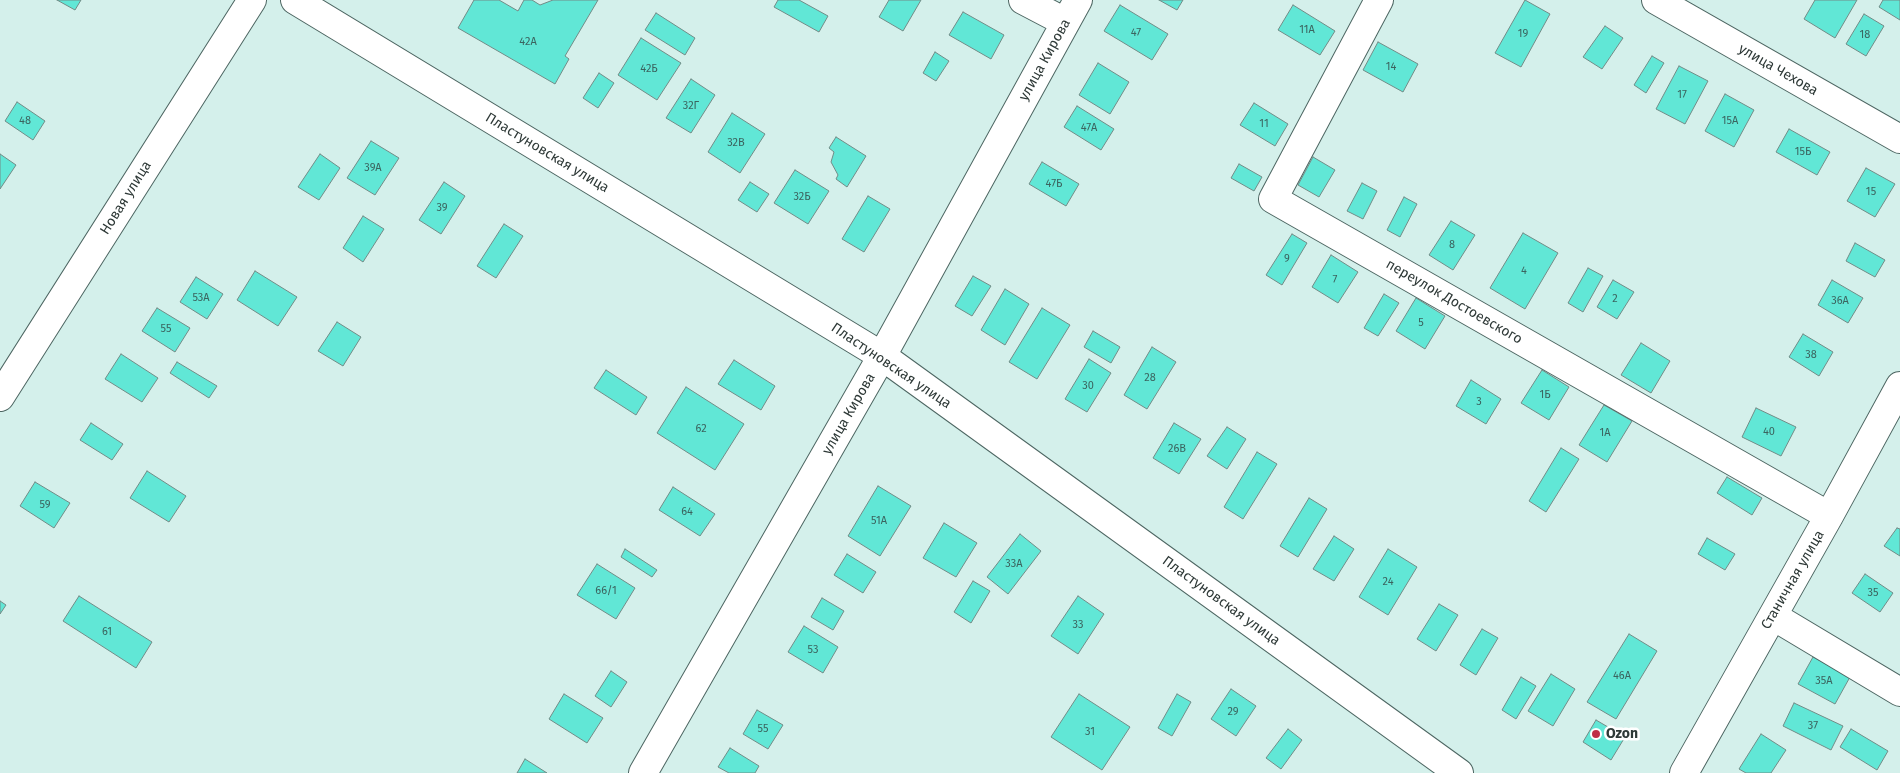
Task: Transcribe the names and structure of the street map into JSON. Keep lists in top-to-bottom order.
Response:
{
  "streets": {
    "street": [
      "улица Кирова",
      "улица Чехова",
      "Пластуновская улица",
      "Новая улица",
      "переулок Достоевского",
      "Станичная улица"
    ]
  },
  "crossings": [
    ["улица Кирова", "Пластуновская улица"],
    ["переулок Достоевского", "Станичная улица"]
  ],
  "places": ["Ozon"],
  "house_numbers": [
    "11А",
    "47",
    "19",
    "18",
    "42А",
    "14",
    "42Б",
    "17",
    "32Г",
    "48",
    "15А",
    "11",
    "47А",
    "32В",
    "15Б",
    "39А",
    "47Б",
    "15",
    "32Б",
    "39",
    "8",
    "9",
    "4",
    "7",
    "53А",
    "2",
    "36А",
    "5",
    "55",
    "38",
    "28",
    "30",
    "1Б",
    "3",
    "62",
    "40",
    "1А",
    "26В",
    "59",
    "64",
    "51А",
    "33А",
    "24",
    "66/1",
    "35",
    "33",
    "61",
    "53",
    "46А",
    "35А",
    "29",
    "37",
    "55",
    "31"
  ]
}
